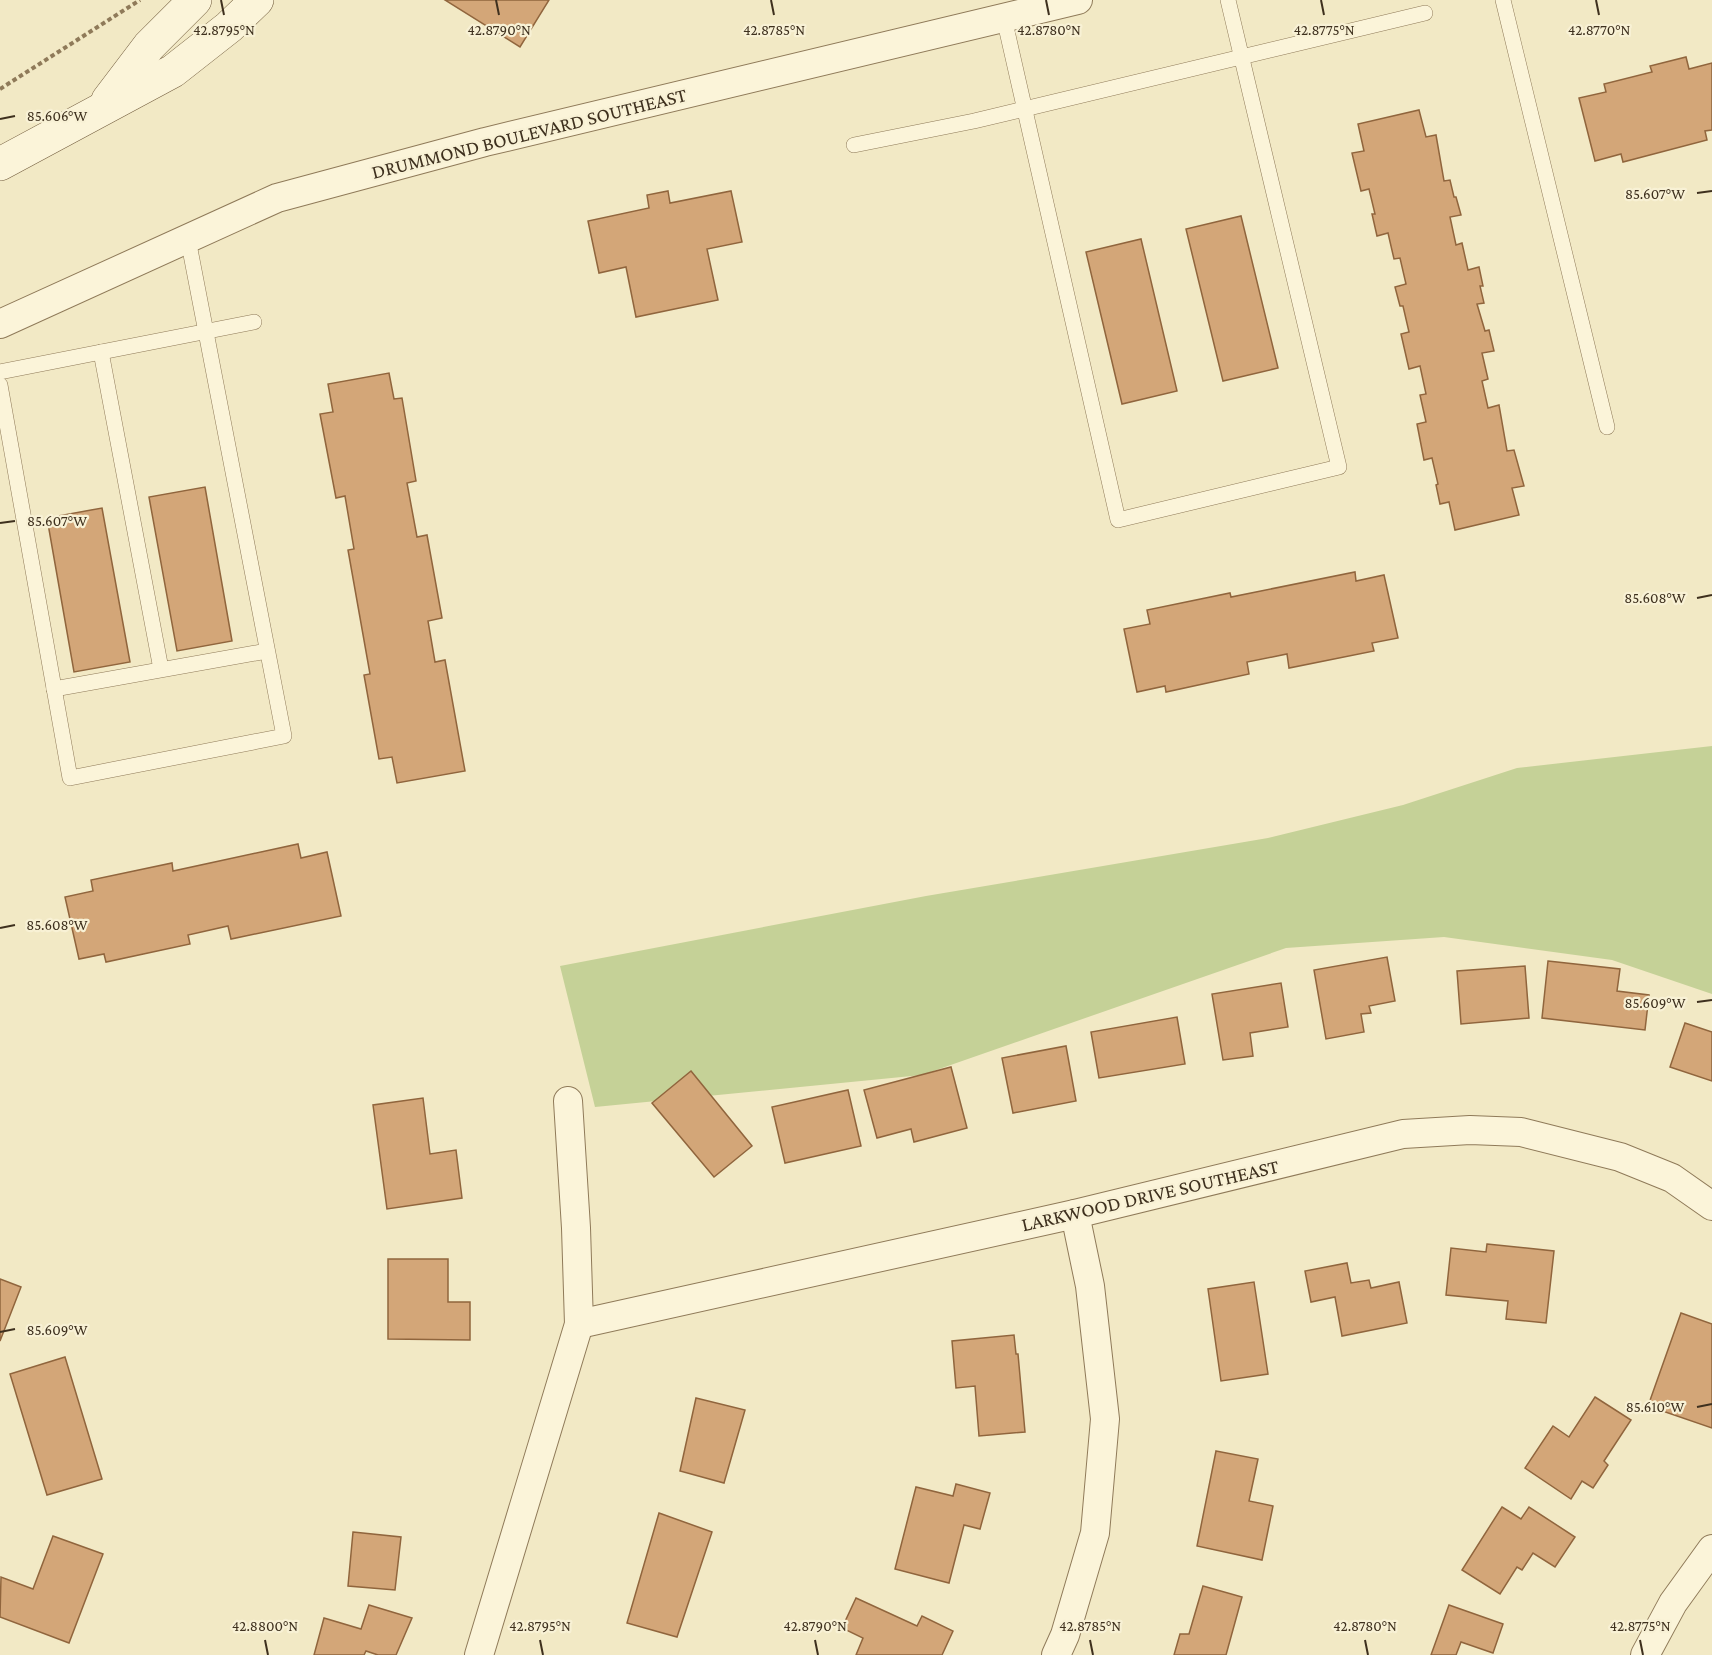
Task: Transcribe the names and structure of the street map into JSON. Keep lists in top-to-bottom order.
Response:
{
  "streets": {
    "street": ["DRUMMOND BOULEVARD SOUTHEAST", "LARKWOOD DRIVE SOUTHEAST"]
  },
  "coordinates": [
    "42.8795°N",
    "42.8790°N",
    "42.8785°N",
    "42.8780°N",
    "42.8775°N",
    "42.8770°N",
    "85.606°W",
    "85.607°W",
    "85.608°W",
    "85.609°W",
    "85.610°W",
    "42.8800°N"
  ]
}
